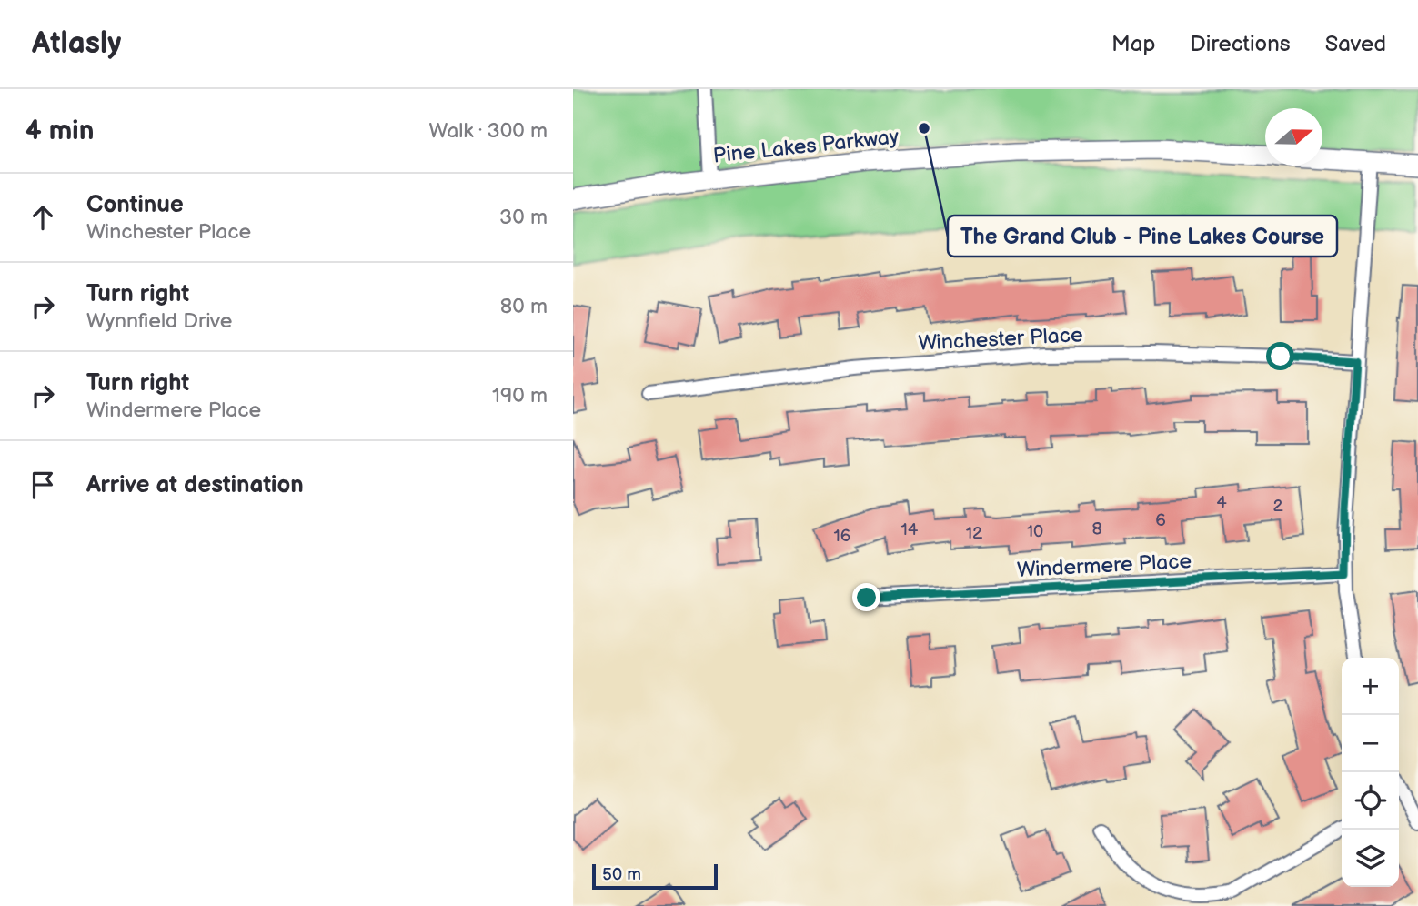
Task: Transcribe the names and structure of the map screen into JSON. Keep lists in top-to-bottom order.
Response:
{
  "streets": {
    "street": ["Pine Lakes Parkway", "Winchester Place", "Windermere Place"]
  },
  "places": ["The Grand Club - Pine Lakes Course"],
  "house_numbers": [
    "4",
    "2",
    "6",
    "8",
    "14",
    "10",
    "12",
    "16"
  ],
  "scale_bar": "50 m",
  "north": "right",
  "page": {
    "header": "Atlasly",
    "nav": ["Map", "Directions", "Saved"],
    "heading": ["4 min", "Walk · 300 m"],
    "list": [
      ["Continue", "Winchester Place", "30 m"],
      ["Turn right", "Wynnfield Drive", "80 m"],
      ["Turn right", "Windermere Place", "190 m"],
      "Arrive at destination"
    ],
    "map_buttons": ["+", "−"],
    "scale": "50 m"
  }
}
